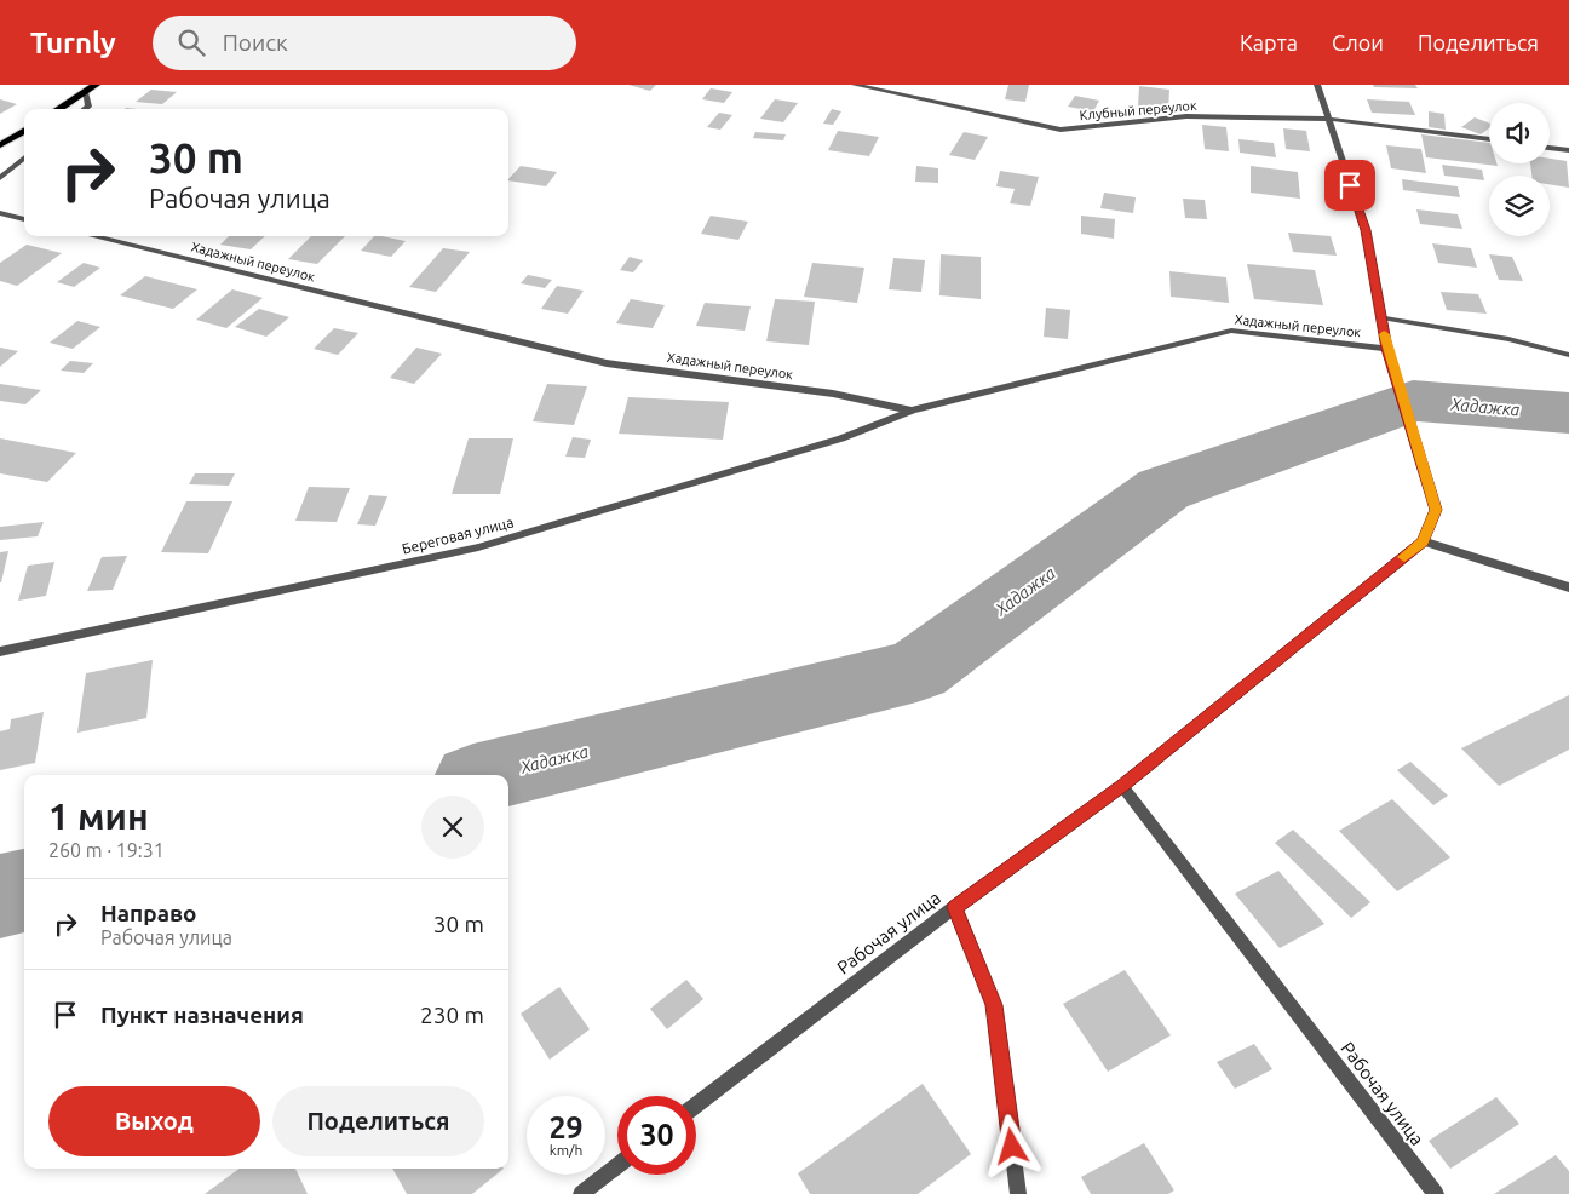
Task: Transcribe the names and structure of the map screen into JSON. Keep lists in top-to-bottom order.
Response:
{
  "streets": {
    "street": [
      "Клубный переулок",
      "Хадажный переулок",
      "Береговая улица",
      "Рабочая улица"
    ]
  },
  "crossings": [
    ["Хадажный переулок", "Береговая улица"]
  ],
  "water": ["Хадажка"],
  "page": {
    "header": "Turnly",
    "search": "Поиск",
    "nav": ["Карта", "Слои", "Поделиться"],
    "turn": ["30 m", "Рабочая улица"],
    "heading": ["1 мин", "260 m · 19:31"],
    "list": [
      {
        "name": "Направо",
        "note": "Рабочая улица",
        "value": "30 m"
      },
      {
        "name": "Пункт назначения",
        "value": "230 m"
      }
    ],
    "buttons": ["Выход", "Поделиться"],
    "speed": "29 km/h",
    "limit": "30"
  }
}
